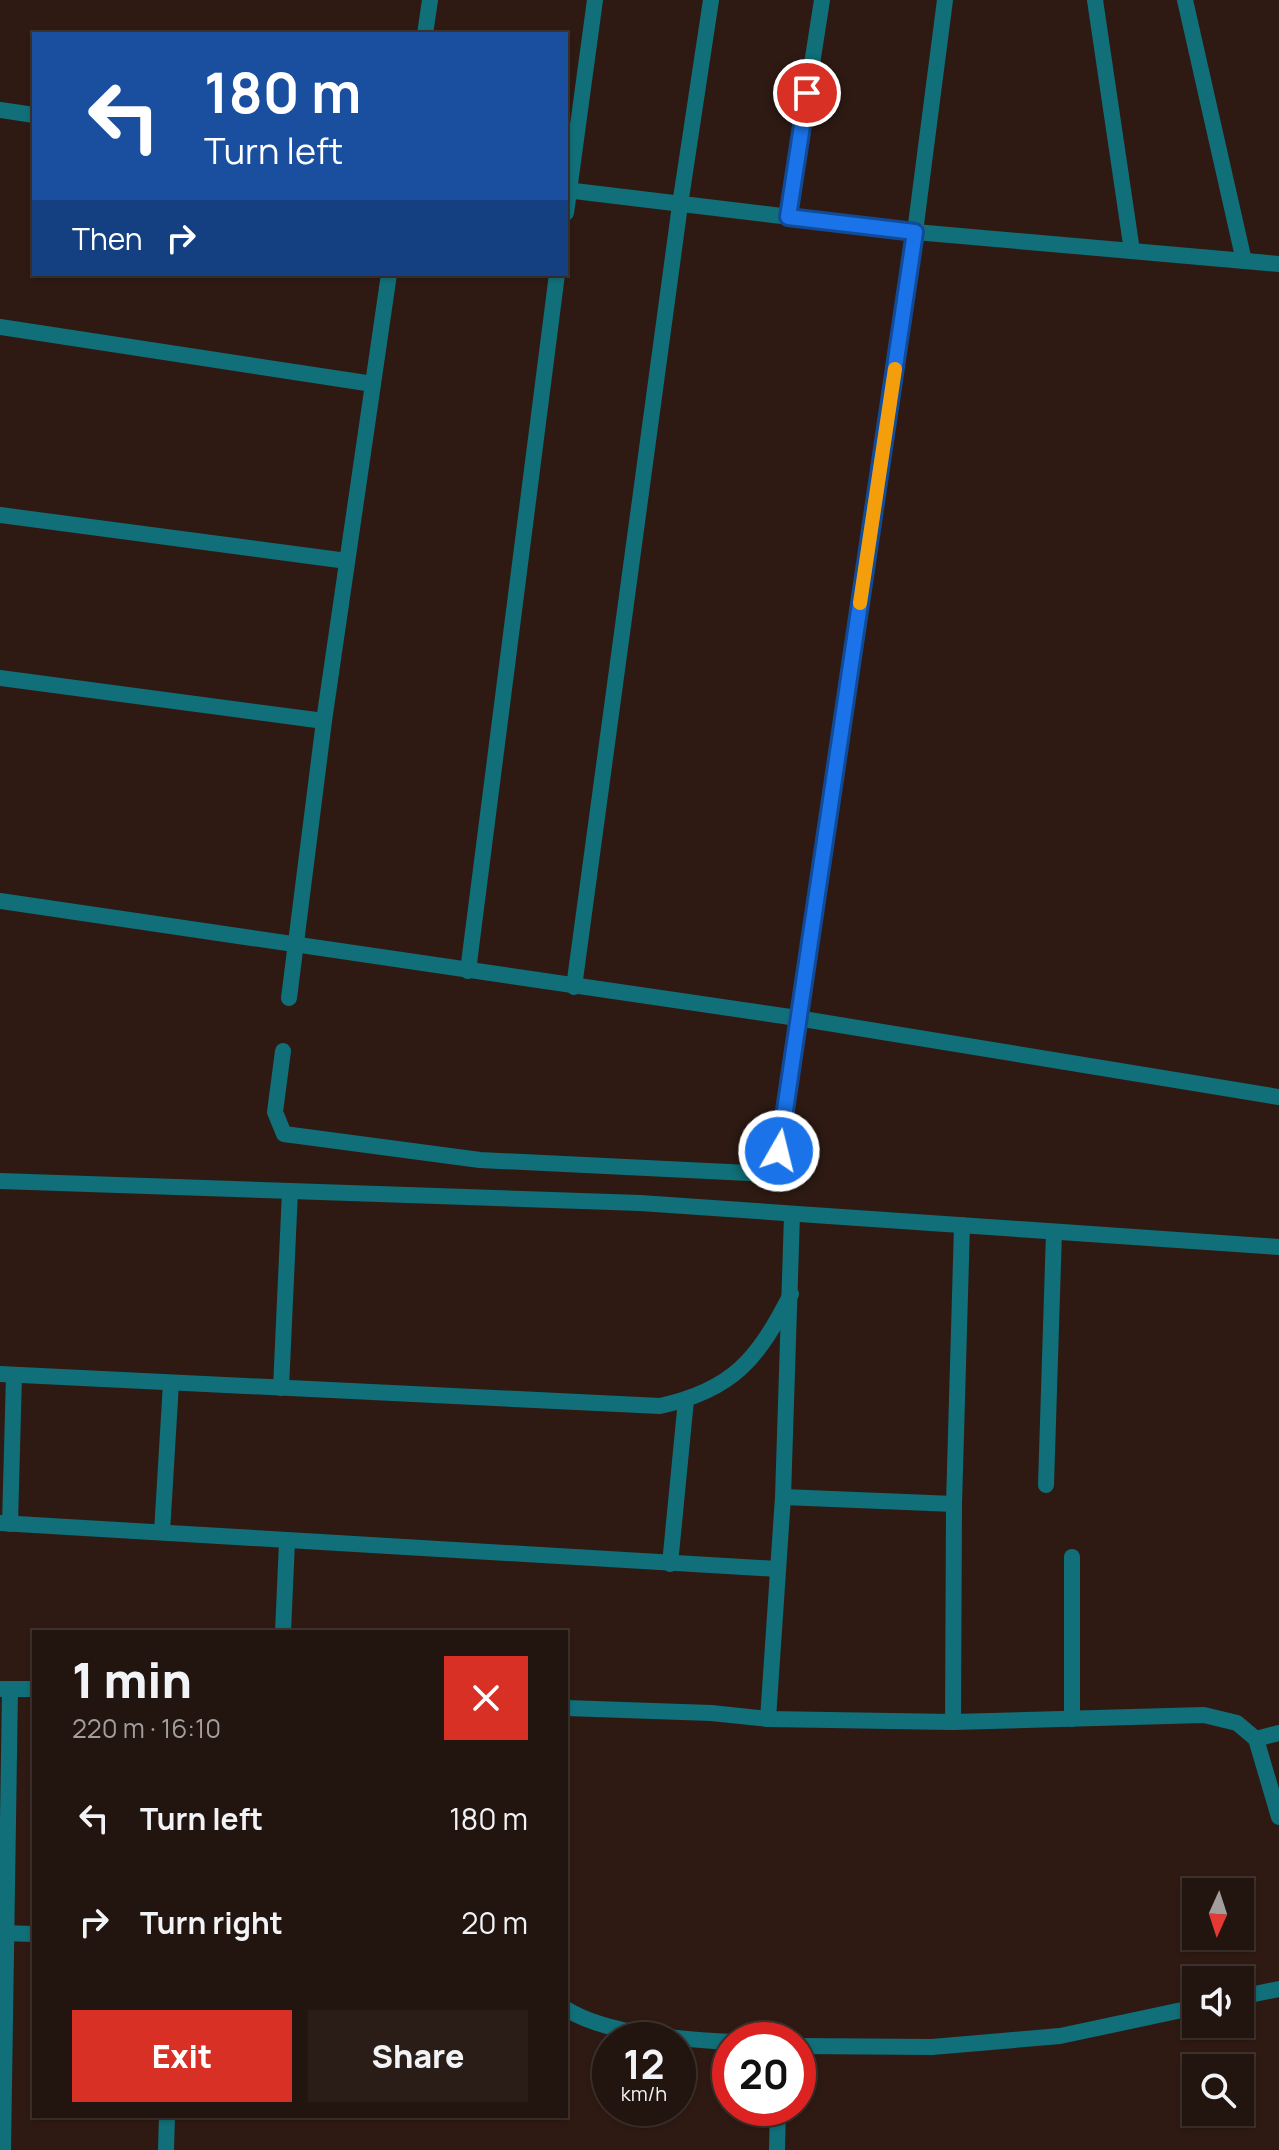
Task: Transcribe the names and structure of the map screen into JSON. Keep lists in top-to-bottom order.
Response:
{
  "north": "bottom",
  "page": {
    "turn": ["180 m", "Turn left"],
    "then": "Then",
    "heading": ["1 min", "220 m · 16:10"],
    "list": [
      {
        "name": "Turn left",
        "value": "180 m"
      },
      {
        "name": "Turn right",
        "value": "20 m"
      }
    ],
    "buttons": ["Exit", "Share"],
    "speed": "12 km/h",
    "limit": "20"
  }
}
